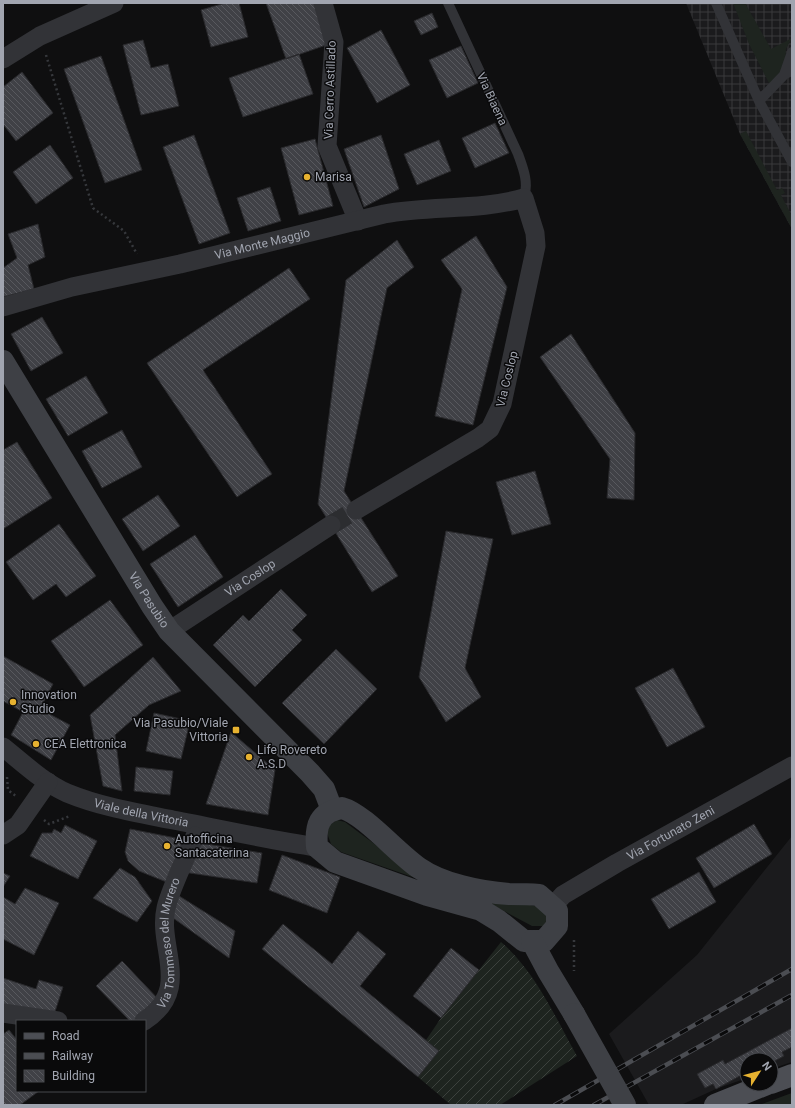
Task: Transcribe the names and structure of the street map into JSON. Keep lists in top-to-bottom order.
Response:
{
  "streets": {
    "street": [
      "Via Cerro Astillado",
      "Via Monte Maggio",
      "Via Coslop",
      "Via Pasubio",
      "Viale della Vittoria",
      "Via Fortunato Zeni",
      "Via Tommaso del Murero"
    ],
    "lane": ["Via Biaena"]
  },
  "crossings": [
    ["Via Cerro Astillado", "Via Monte Maggio"],
    ["Via Biaena", "Via Monte Maggio"],
    ["Via Biaena", "Via Coslop"],
    ["Via Monte Maggio", "Via Coslop"],
    ["Via Coslop", "Via Pasubio"]
  ],
  "places": {
    "other": [
      "Marisa",
      "Innovation Studio",
      "CEA Elettronica",
      "Life Rovereto A.S.D",
      "Autofficina Santacaterina"
    ],
    "transit": ["Via Pasubio/Viale Vittoria"]
  },
  "legend": ["Road", "Railway", "Building"],
  "north": "top right"
}
